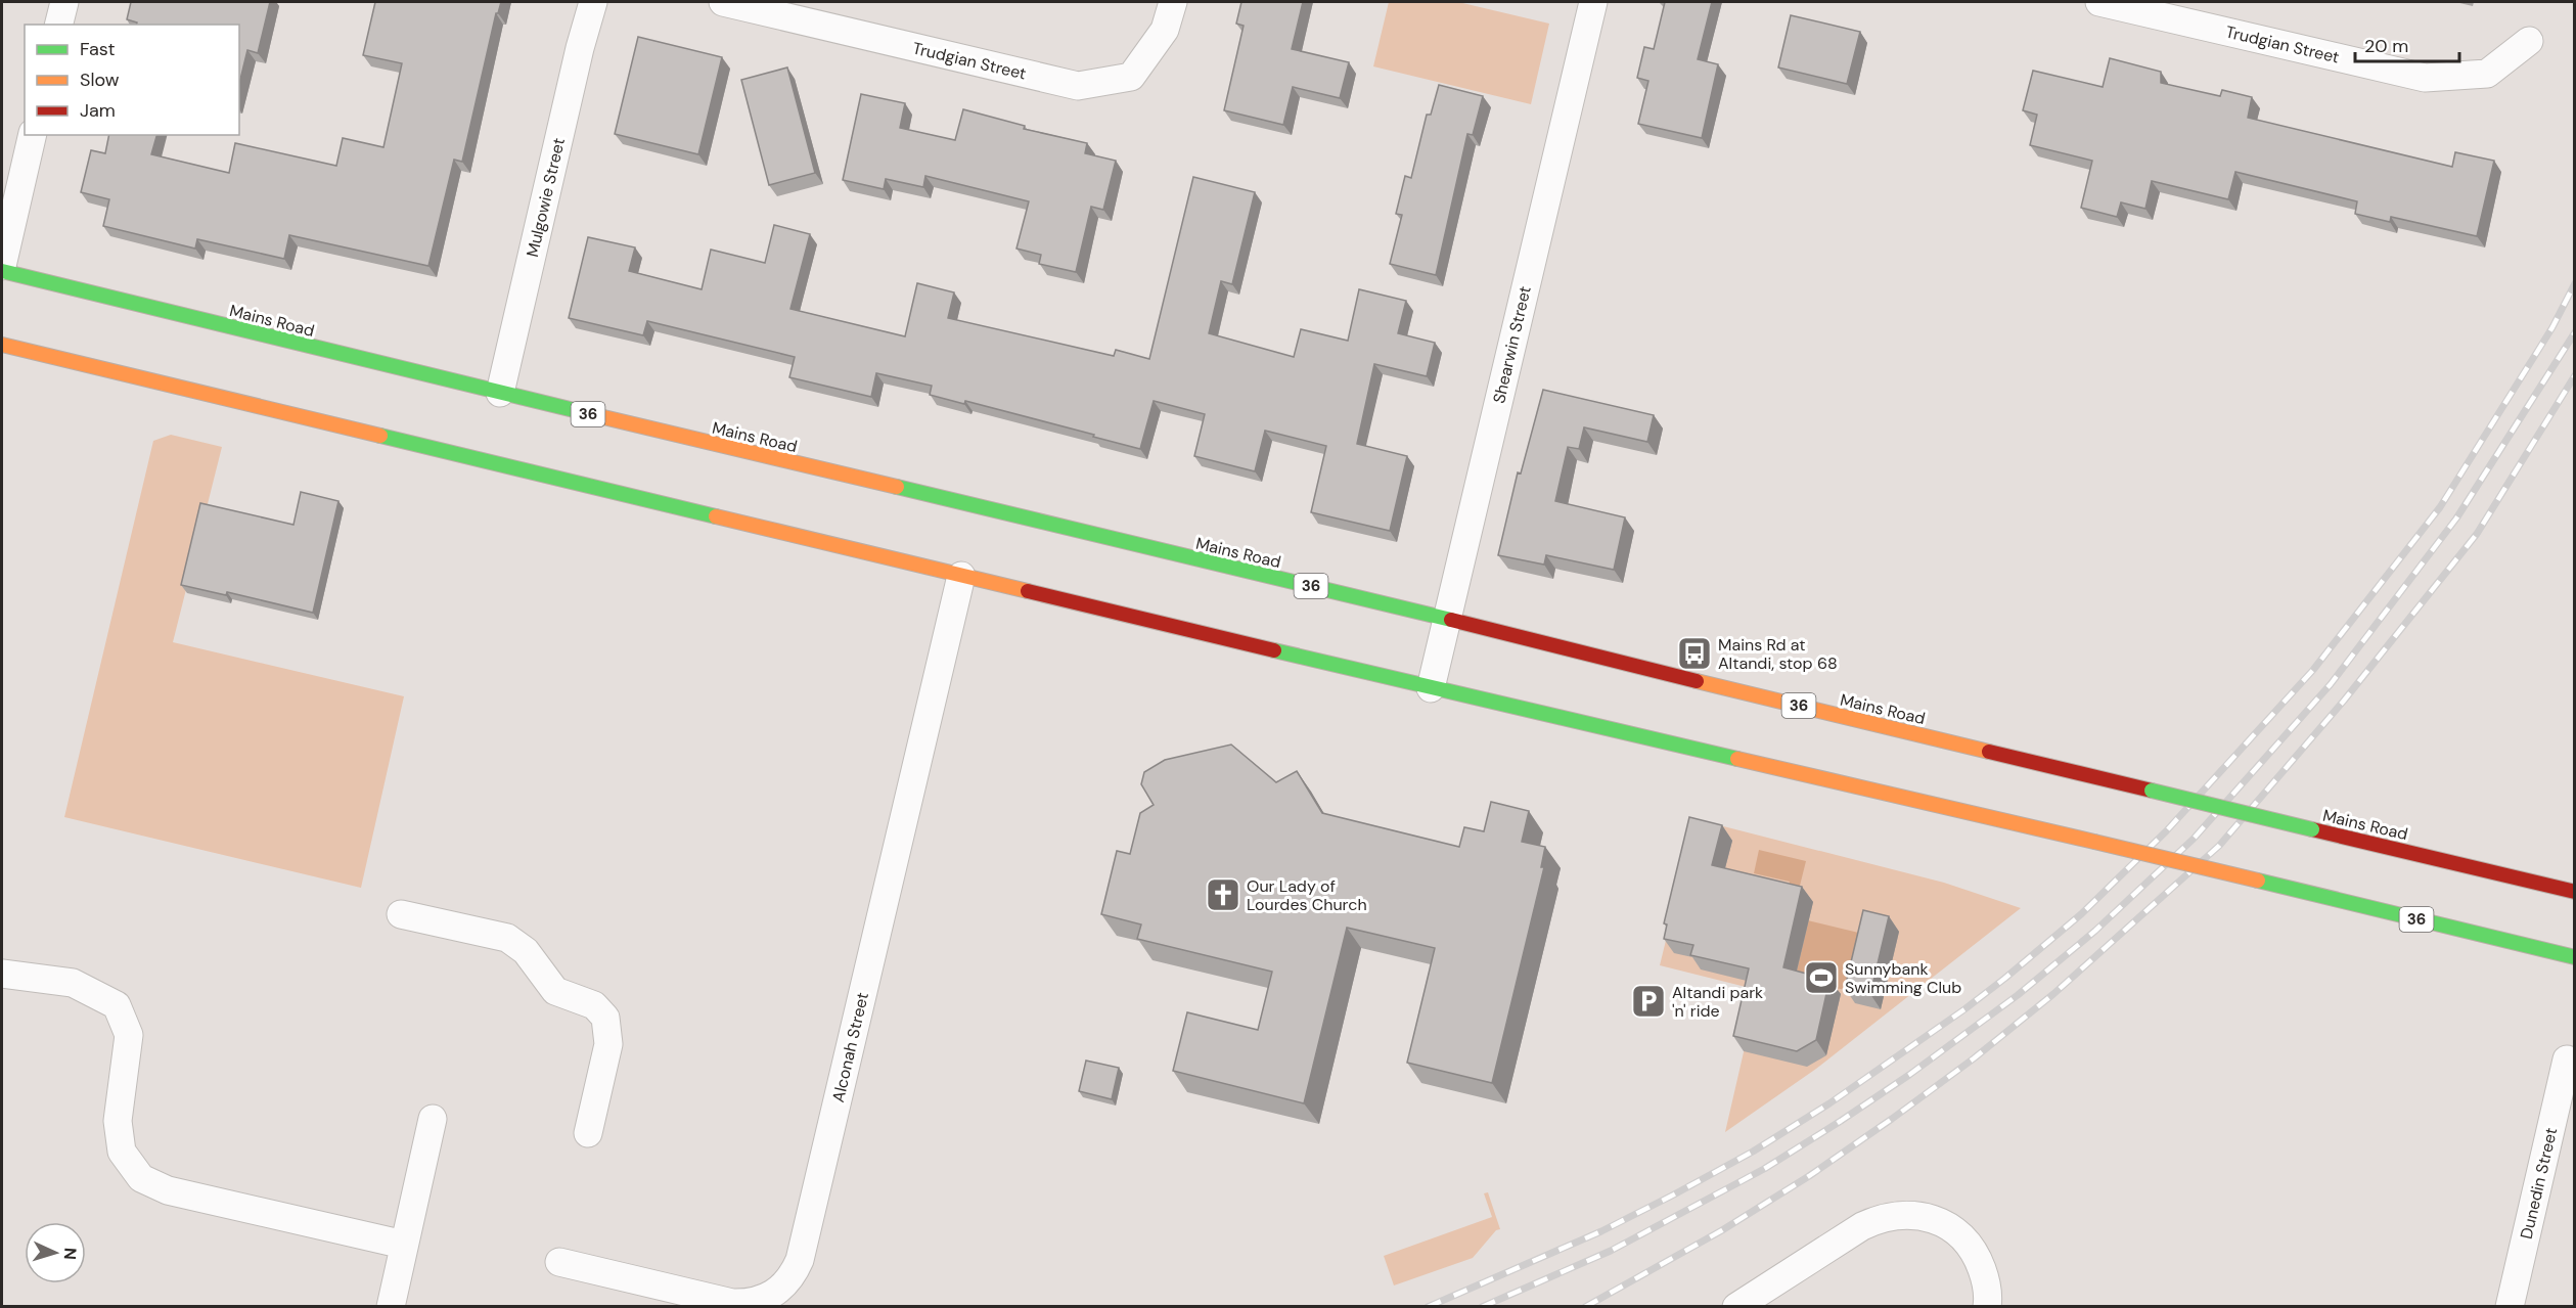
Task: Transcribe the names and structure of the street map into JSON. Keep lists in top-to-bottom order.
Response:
{
  "streets": {
    "main road": ["Mains Road", "36"],
    "street": [
      "Trudgian Street",
      "Mulgowie Street",
      "Shearwin Street",
      "Alconah Street",
      "Dunedin Street"
    ]
  },
  "crossings": [
    ["Mulgowie Street", "Mains Road"],
    ["Mains Road", "Shearwin Street"],
    ["Shearwin Street", "36"],
    ["36", "Alconah Street"]
  ],
  "places": {
    "bus stop": ["Mains Rd at Altandi, stop 68"],
    "church": ["Our Lady of Lourdes Church"],
    "sports": ["Sunnybank Swimming Club"],
    "parking": ["Altandi park 'n' ride"]
  },
  "legend": ["Fast", "Slow", "Jam"],
  "scale_bar": "20 m",
  "north": "right"
}
